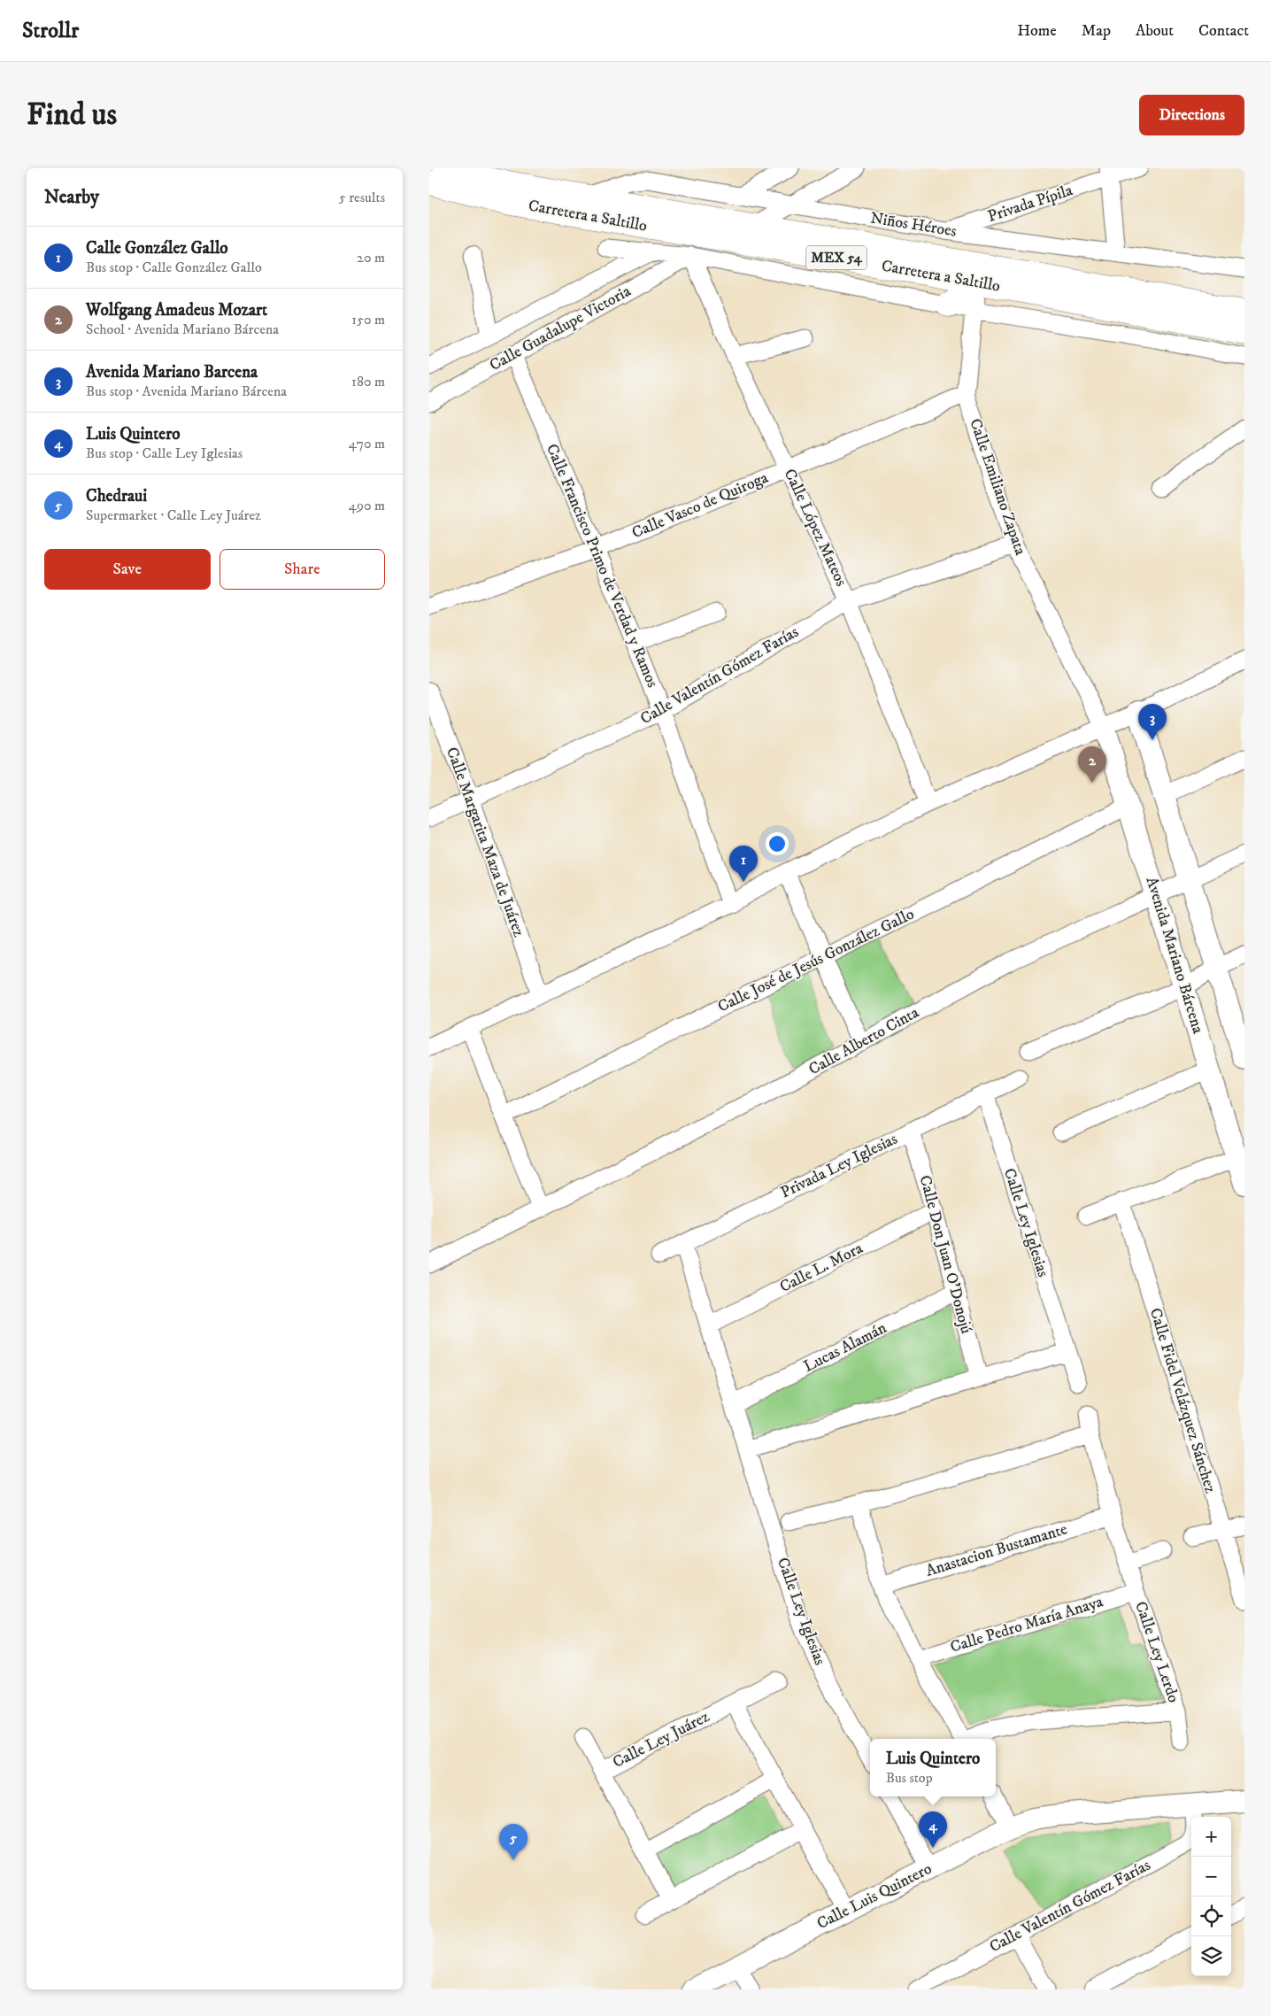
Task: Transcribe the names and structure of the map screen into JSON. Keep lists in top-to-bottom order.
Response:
{
  "streets": {
    "main road": ["Carretera a Saltillo", "MEX 54"],
    "street": [
      "Privada Pípila",
      "Niños Héroes",
      "Calle Guadalupe Victoria",
      "Calle Emiliano Zapata",
      "Calle Vasco de Quiroga",
      "Calle López Mateos",
      "Calle Francisco Primo de Verdad y Ramos",
      "Calle Valentín Gómez Farías",
      "Calle Margarita Maza de Juárez",
      "Avenida Mariano Bárcena",
      "Calle José de Jesús González Gallo",
      "Calle Alberto Cinta",
      "Privada Ley Iglesias",
      "Calle Ley Iglesias",
      "Calle Don Juan O'Donojú",
      "Calle L. Mora",
      "Lucas Alamán",
      "Calle Fidel Velázquez Sánchez",
      "Anastacion Bustamante",
      "Calle Pedro María Anaya",
      "Calle Ley Lerdo",
      "Calle Ley Juárez",
      "Calle Luis Quintero"
    ]
  },
  "crossings": [
    ["Privada Pípila", "Niños Héroes"],
    ["Carretera a Saltillo", "Niños Héroes"],
    ["Carretera a Saltillo", "Calle Emiliano Zapata"],
    ["Calle Guadalupe Victoria", "Calle López Mateos"],
    ["Calle Guadalupe Victoria", "Calle Francisco Primo de Verdad y Ramos"],
    ["Calle Emiliano Zapata", "Calle Vasco de Quiroga"],
    ["Calle Emiliano Zapata", "Calle Valentín Gómez Farías"],
    ["Calle Emiliano Zapata", "Avenida Mariano Bárcena"],
    ["Calle Vasco de Quiroga", "Calle López Mateos"],
    ["Calle Vasco de Quiroga", "Calle Francisco Primo de Verdad y Ramos"],
    ["Calle López Mateos", "Calle Valentín Gómez Farías"],
    ["Calle Francisco Primo de Verdad y Ramos", "Calle Valentín Gómez Farías"],
    ["Calle Valentín Gómez Farías", "Calle Margarita Maza de Juárez"],
    ["Calle Valentín Gómez Farías", "Calle Luis Quintero"],
    ["Avenida Mariano Bárcena", "Calle José de Jesús González Gallo"],
    ["Avenida Mariano Bárcena", "Calle Alberto Cinta"],
    ["Privada Ley Iglesias", "Calle Ley Iglesias"],
    ["Privada Ley Iglesias", "Calle Don Juan O'Donojú"],
    ["Calle Ley Iglesias", "Calle L. Mora"],
    ["Calle Ley Iglesias", "Lucas Alamán"],
    ["Calle Don Juan O'Donojú", "Calle L. Mora"],
    ["Calle Don Juan O'Donojú", "Lucas Alamán"],
    ["Anastacion Bustamante", "Calle Ley Lerdo"],
    ["Calle Pedro María Anaya", "Calle Ley Lerdo"]
  ],
  "page": {
    "header": "Strollr",
    "nav": [
      "Home",
      "Map",
      "About",
      "Contact"
    ],
    "buttons": [
      "Directions",
      ["Save", "Share"]
    ],
    "title": "Find us",
    "heading": ["Nearby", "5 results"],
    "list": [
      {
        "mark": "1",
        "name": "Calle González Gallo",
        "note": "Bus stop · Calle González Gallo",
        "value": "20 m"
      },
      {
        "mark": "2",
        "name": "Wolfgang Amadeus Mozart",
        "note": "School · Avenida Mariano Bárcena",
        "value": "150 m"
      },
      {
        "mark": "3",
        "name": "Avenida Mariano Barcena",
        "note": "Bus stop · Avenida Mariano Bárcena",
        "value": "180 m"
      },
      {
        "mark": "4",
        "name": "Luis Quintero",
        "note": "Bus stop · Calle Ley Iglesias",
        "value": "470 m"
      },
      {
        "mark": "5",
        "name": "Chedraui",
        "note": "Supermarket · Calle Ley Juárez",
        "value": "490 m"
      }
    ],
    "pins": [
      "3",
      "2",
      "1",
      "4",
      "5"
    ],
    "popup": ["Luis Quintero", "Bus stop"],
    "map_buttons": ["+", "−"]
  }
}
